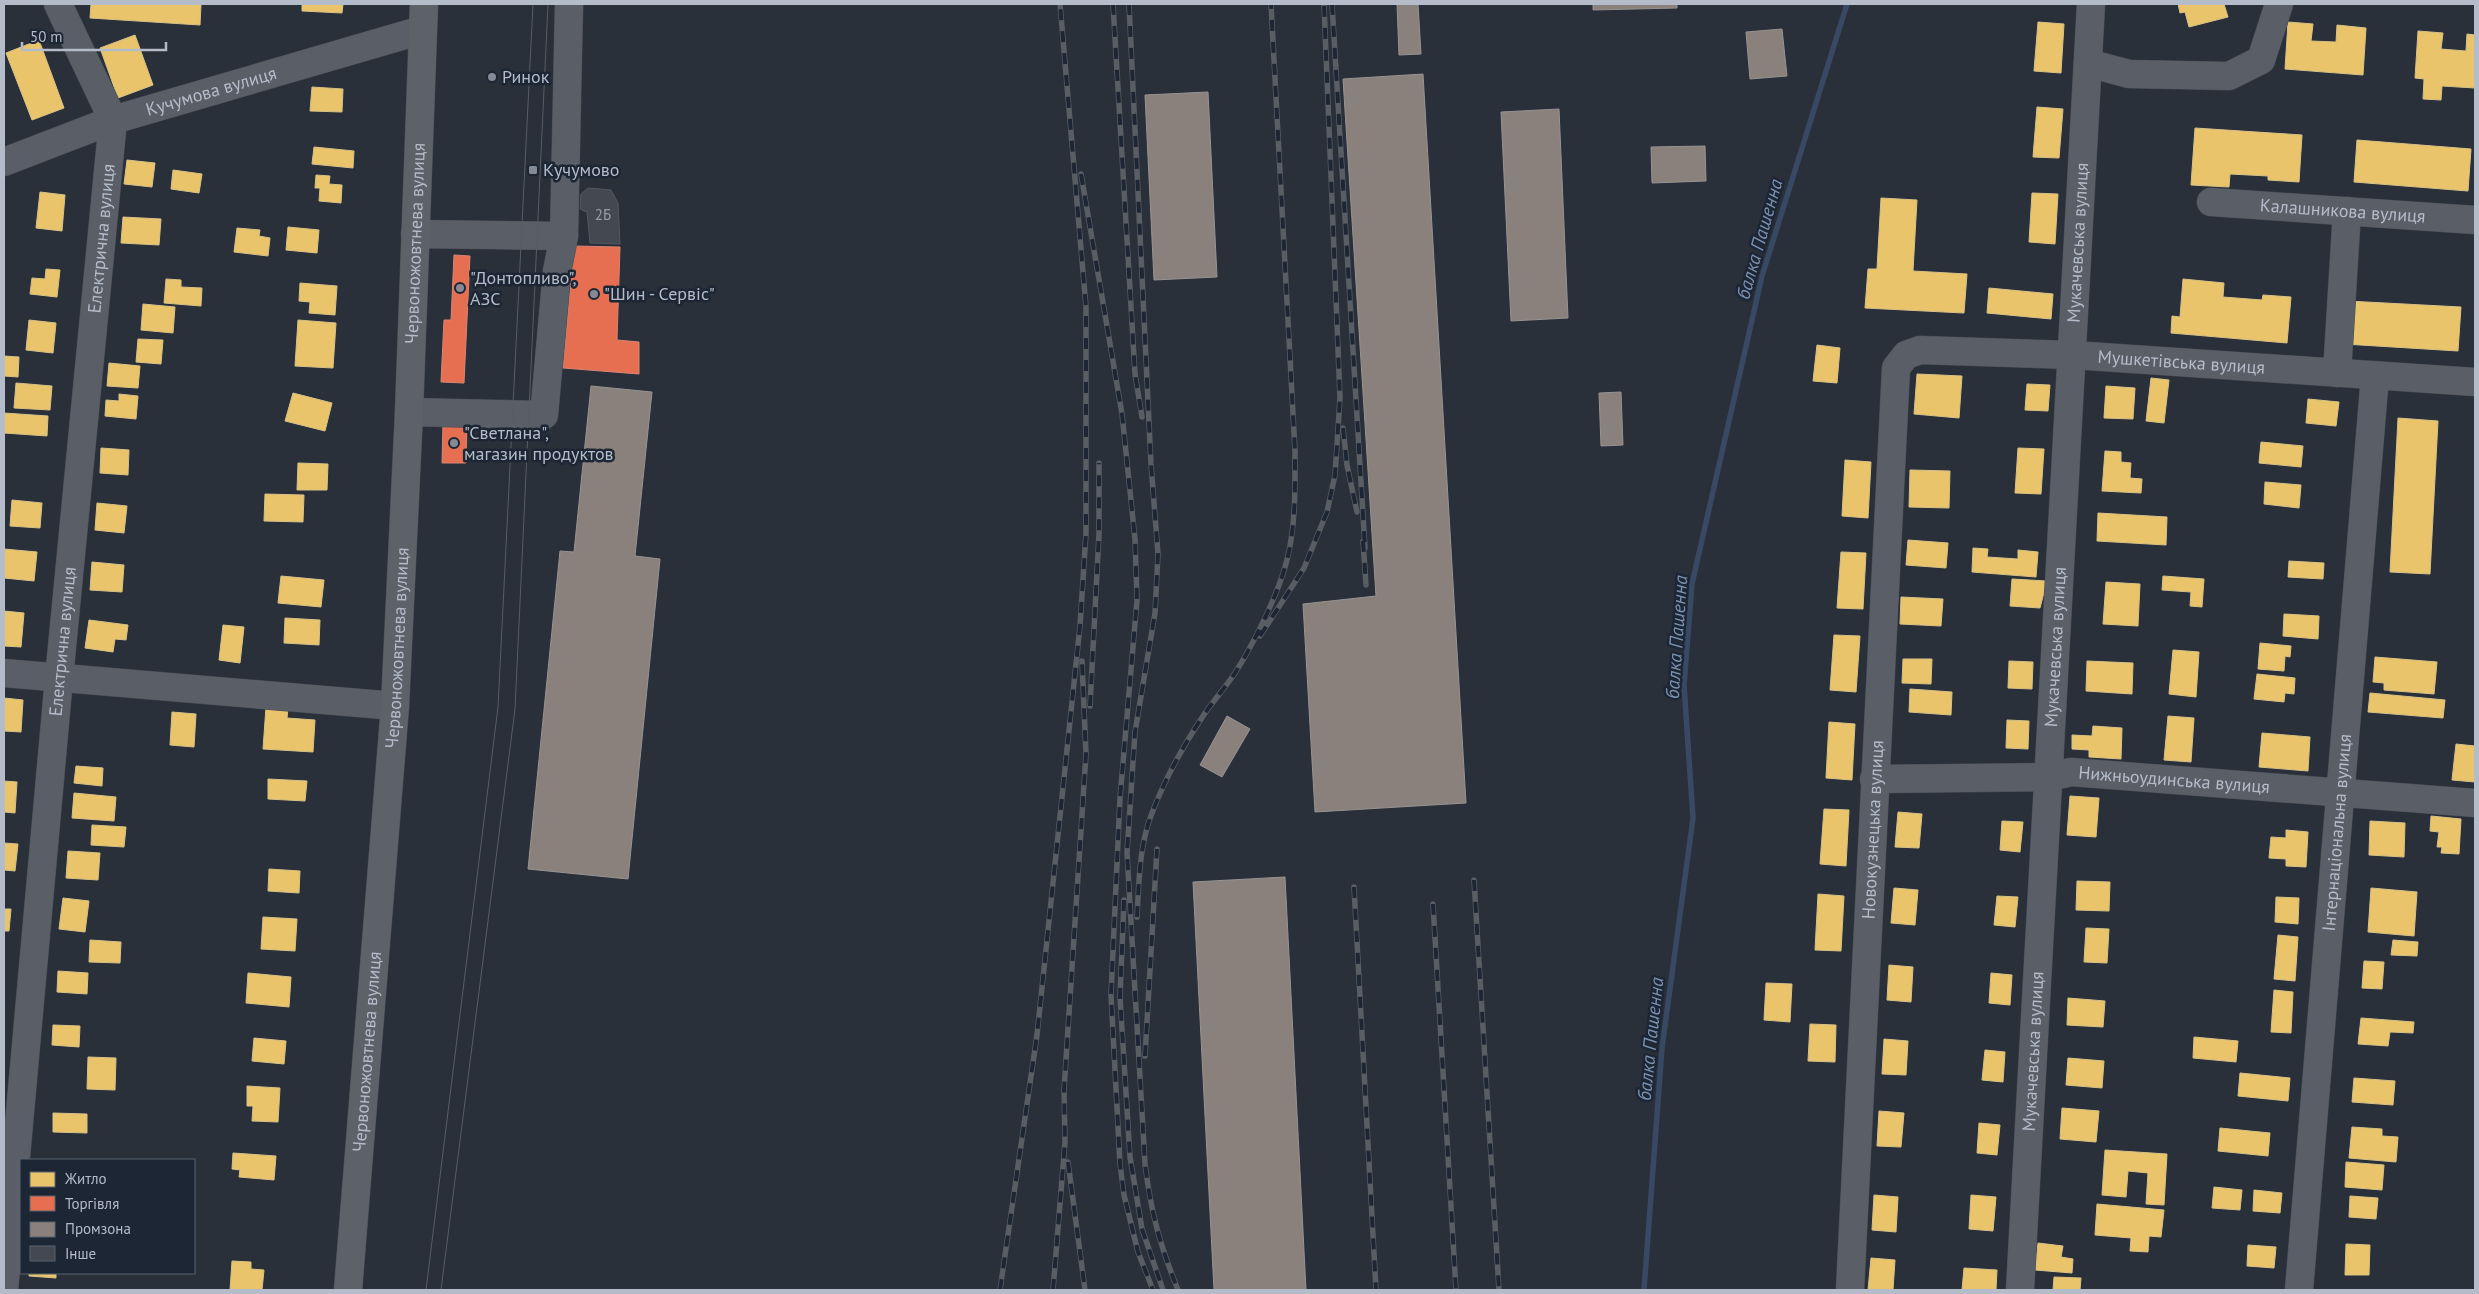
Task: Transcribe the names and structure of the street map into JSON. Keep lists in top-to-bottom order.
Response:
{
  "streets": {
    "main road": ["Червоножовтнева вулиця"],
    "street": [
      "Кучумова вулиця",
      "Калашникова вулиця",
      "Електрична вулиця",
      "Мукачевська вулиця",
      "Мушкетівська вулиця",
      "Нижньоудинська вулиця",
      "Новокузнецька вулиця",
      "Інтернаціональна вулиця"
    ]
  },
  "crossings": [
    ["Кучумова вулиця", "Електрична вулиця"],
    ["Кучумова вулиця", "Червоножовтнева вулиця"],
    ["Мукачевська вулиця", "Мушкетівська вулиця"],
    ["Мукачевська вулиця", "Нижньоудинська вулиця"],
    ["Мушкетівська вулиця", "Новокузнецька вулиця"],
    ["Мушкетівська вулиця", "Інтернаціональна вулиця"],
    ["Нижньоудинська вулиця", "Новокузнецька вулиця"],
    ["Нижньоудинська вулиця", "Інтернаціональна вулиця"]
  ],
  "water": ["балка Пашенна"],
  "places": {
    "other": [
      "Ринок",
      "\"Донтопливо\", АЗС",
      "\"Шин - Сервіс\"",
      "\"Светлана\", магазин продуктов"
    ],
    "transit": ["Кучумово"]
  },
  "house_numbers": ["2Б"],
  "legend": [
    "Житло",
    "Торгівля",
    "Промзона",
    "Інше"
  ],
  "scale_bar": "50 m"
}
